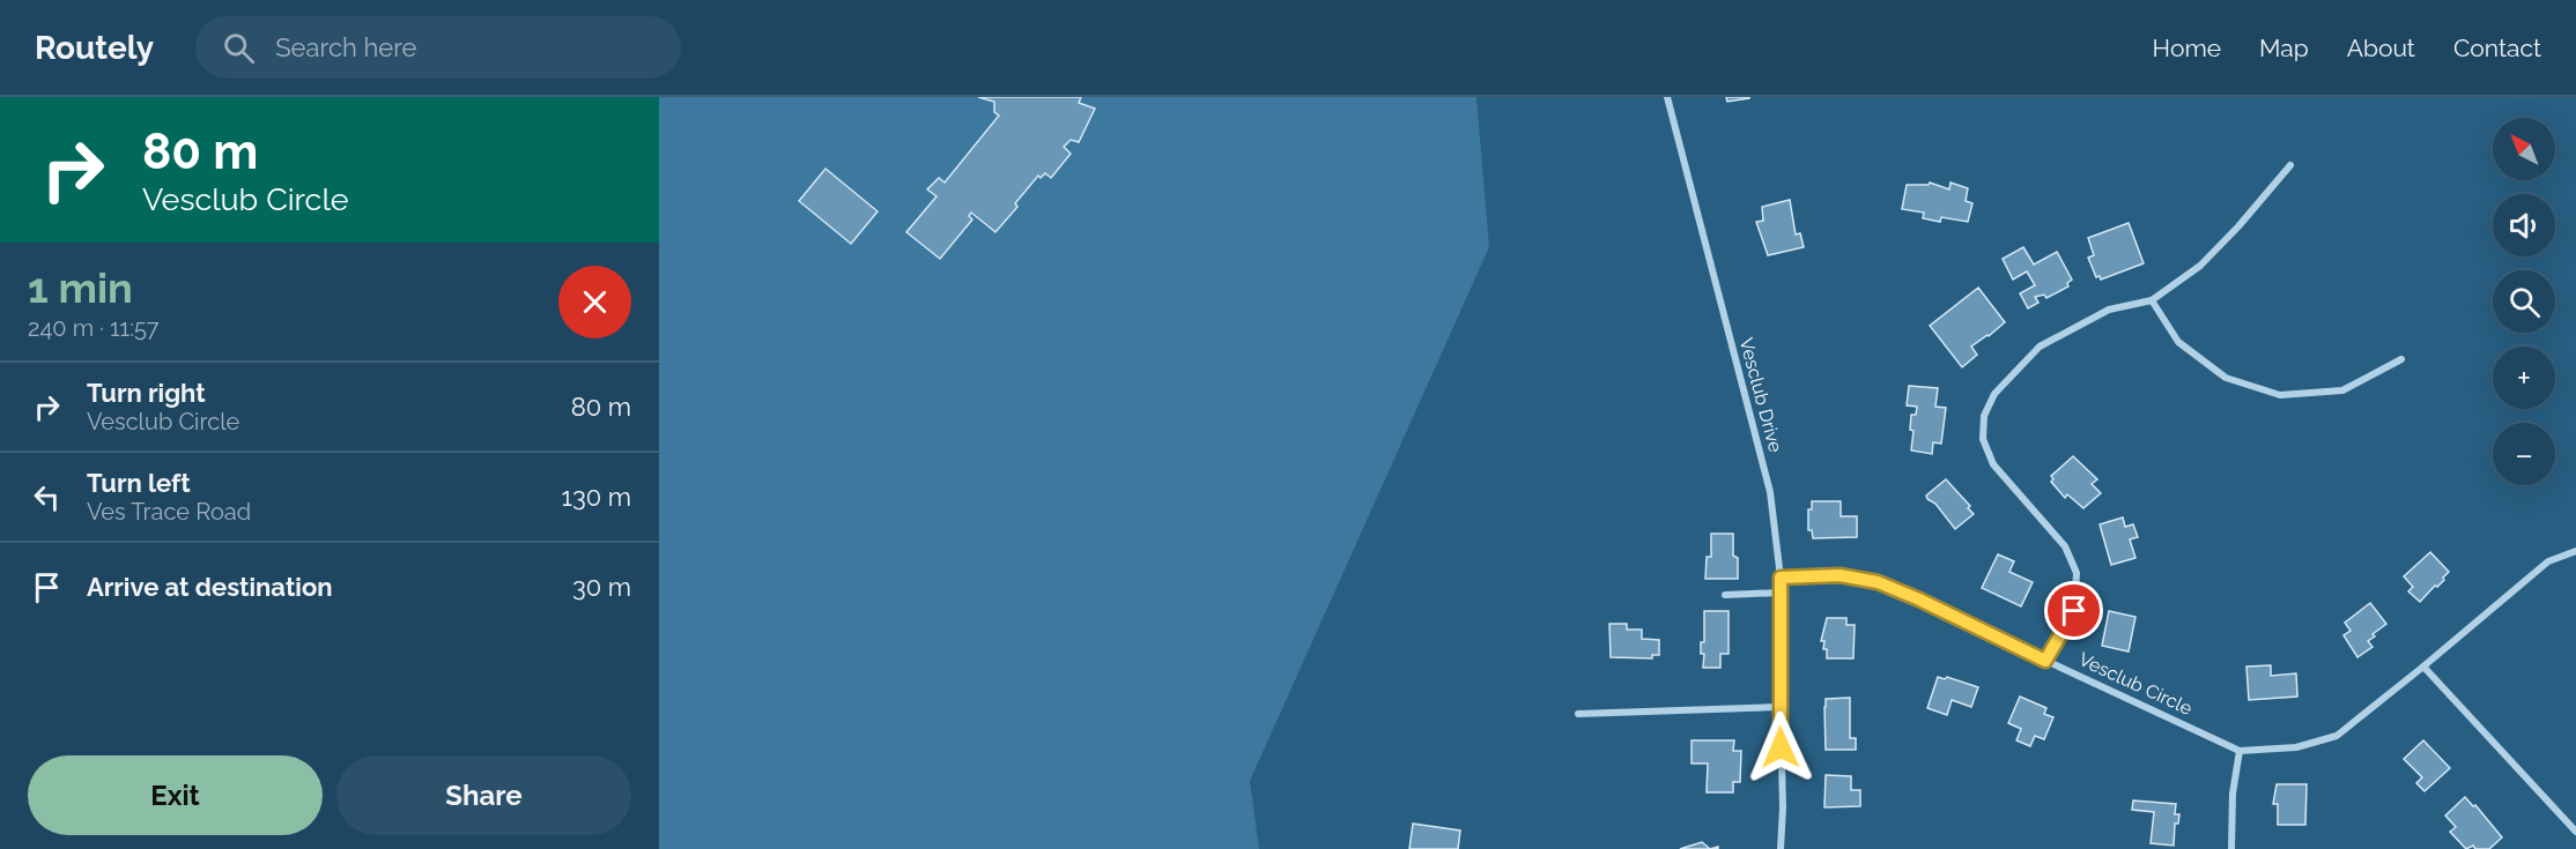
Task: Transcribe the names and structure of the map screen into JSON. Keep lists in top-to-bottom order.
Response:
{
  "streets": {
    "street": ["Vesclub Drive", "Vesclub Circle"]
  },
  "crossings": [
    ["Vesclub Drive", "Vesclub Circle"]
  ],
  "north": "top left",
  "page": {
    "header": "Routely",
    "search": "Search here",
    "nav": [
      "Home",
      "Map",
      "About",
      "Contact"
    ],
    "turn": ["80 m", "Vesclub Circle"],
    "map_buttons": ["+", "−"],
    "heading": ["1 min", "240 m · 11:57"],
    "list": [
      {
        "name": "Turn right",
        "note": "Vesclub Circle",
        "value": "80 m"
      },
      {
        "name": "Turn left",
        "note": "Ves Trace Road",
        "value": "130 m"
      },
      {
        "name": "Arrive at destination",
        "value": "30 m"
      }
    ],
    "buttons": ["Exit", "Share"]
  }
}
